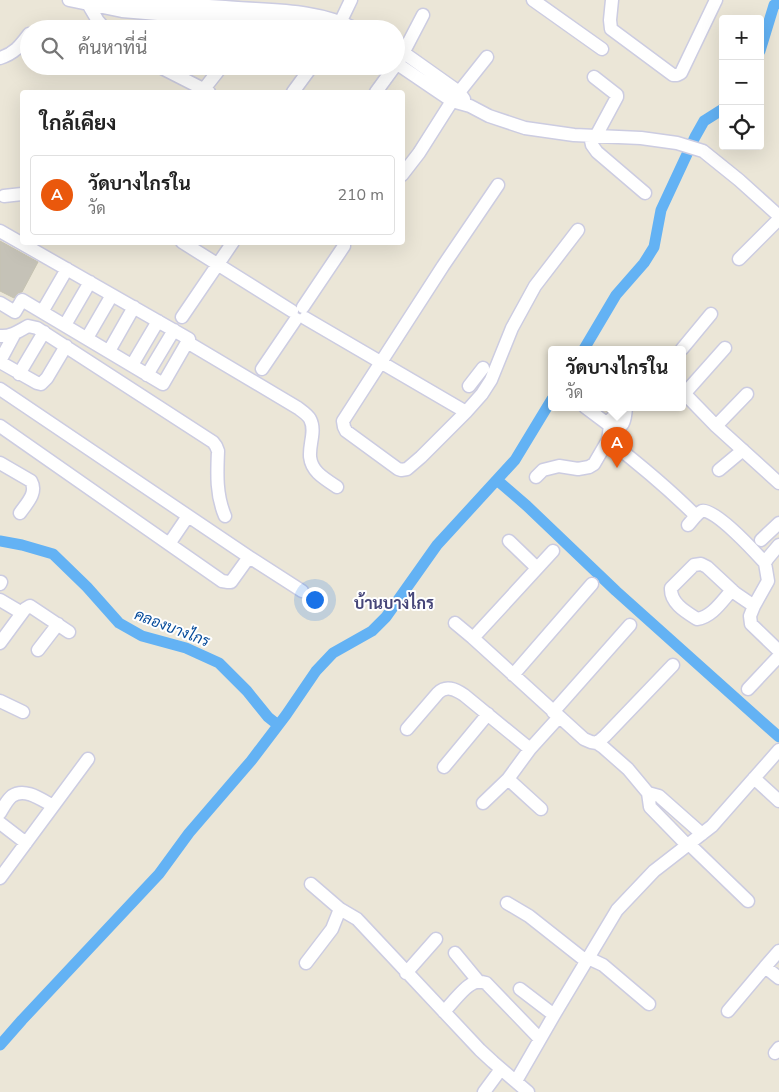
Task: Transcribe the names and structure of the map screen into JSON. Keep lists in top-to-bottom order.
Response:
{
  "districts": ["บ้านบางไกร"],
  "water": ["คลองบางไกร"],
  "page": {
    "map_buttons": ["+", "−"],
    "search": "ค้นหาที่นี่",
    "heading": "ใกล้เคียง",
    "list": [
      {
        "mark": "A",
        "name": "วัดบางไกรใน",
        "note": "วัด",
        "value": "210 m"
      }
    ],
    "popup": ["วัดบางไกรใน", "วัด"],
    "pins": "A"
  }
}
